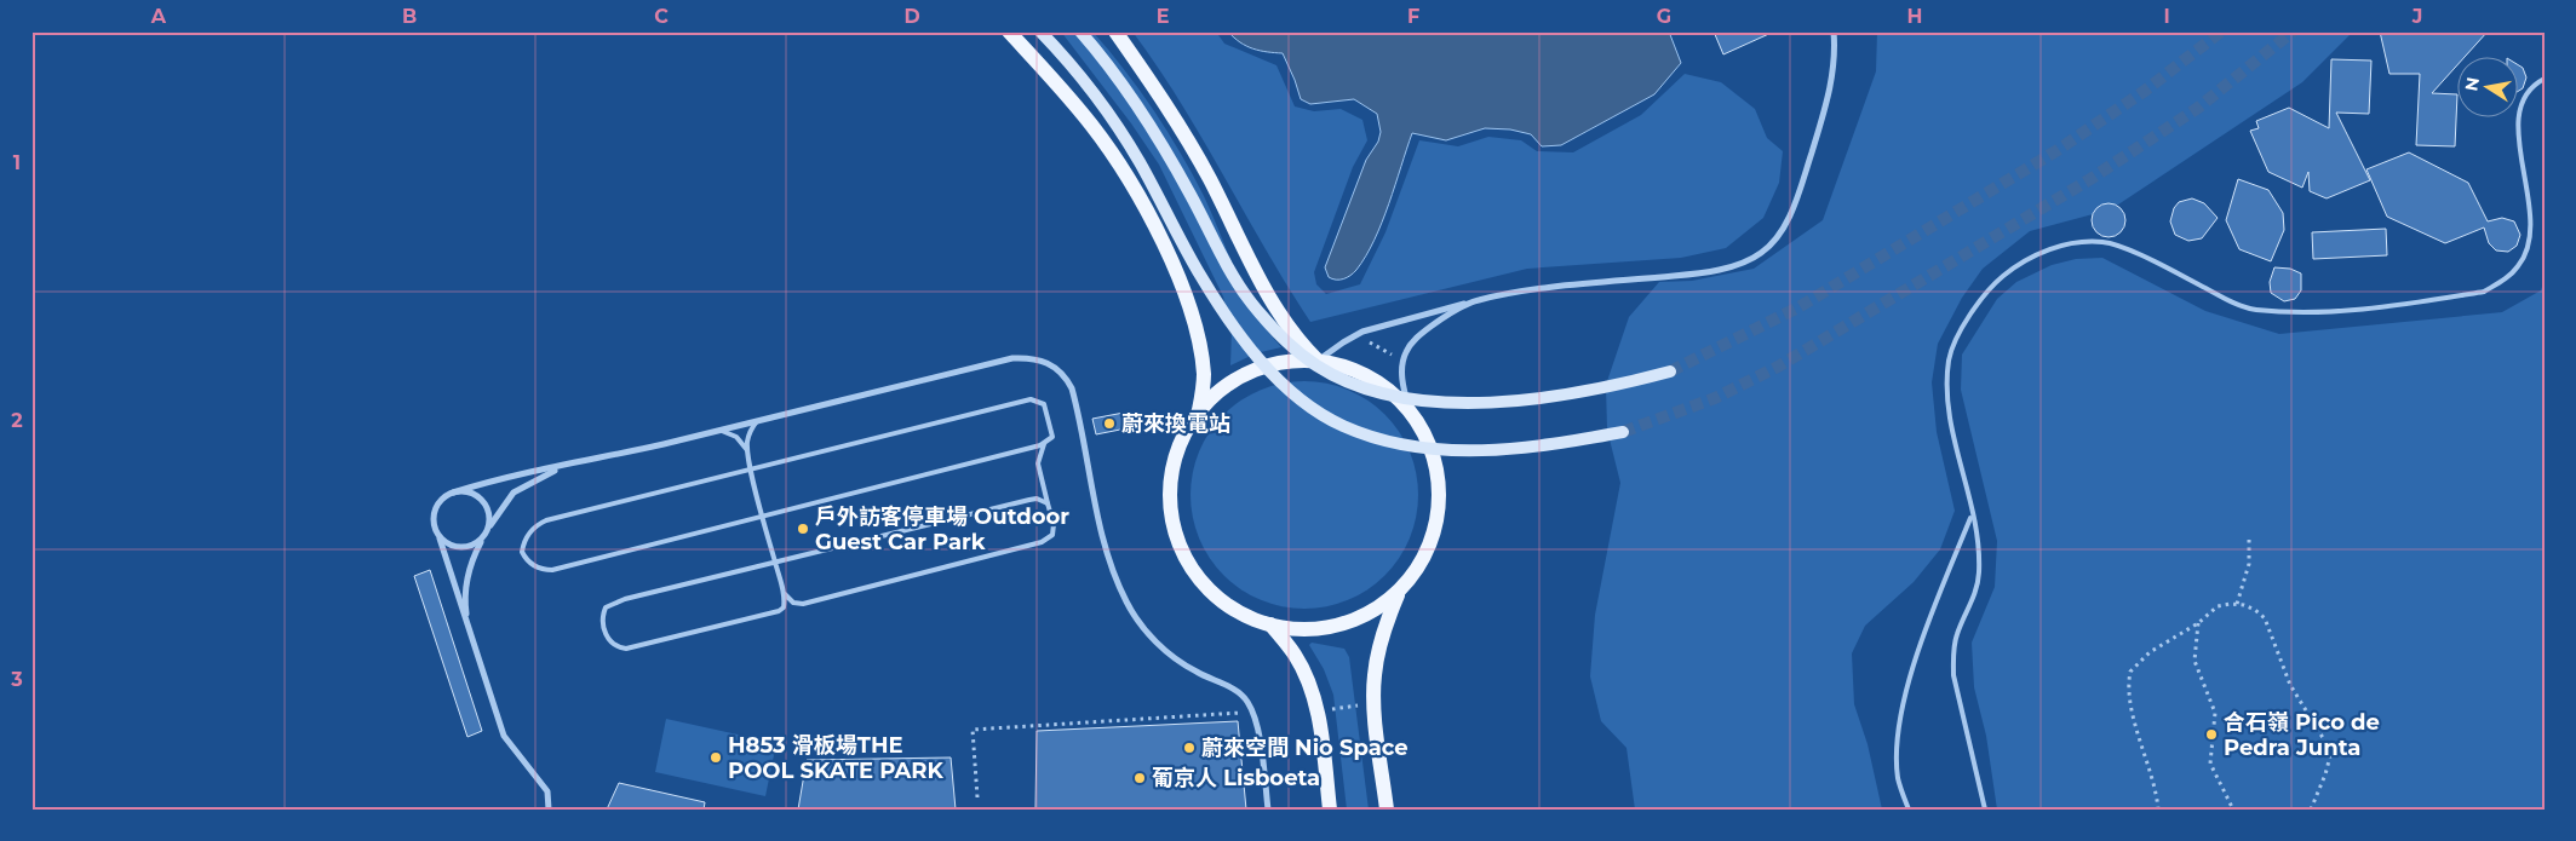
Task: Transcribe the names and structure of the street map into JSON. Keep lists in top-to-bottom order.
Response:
{
  "places": [
    "蔚來換電站",
    "戶外訪客停車場 Outdoor Guest Car Park",
    "合石嶺 Pico de Pedra Junta",
    "蔚來空間 Nio Space",
    "H853 滑板場THE POOL SKATE PARK",
    "葡京人 Lisboeta"
  ],
  "north": "left",
  "grid": {
    "columns": [
      "A",
      "B",
      "C",
      "D",
      "E",
      "F",
      "G",
      "H",
      "I",
      "J"
    ],
    "rows": ["1", "2", "3"]
  }
}
